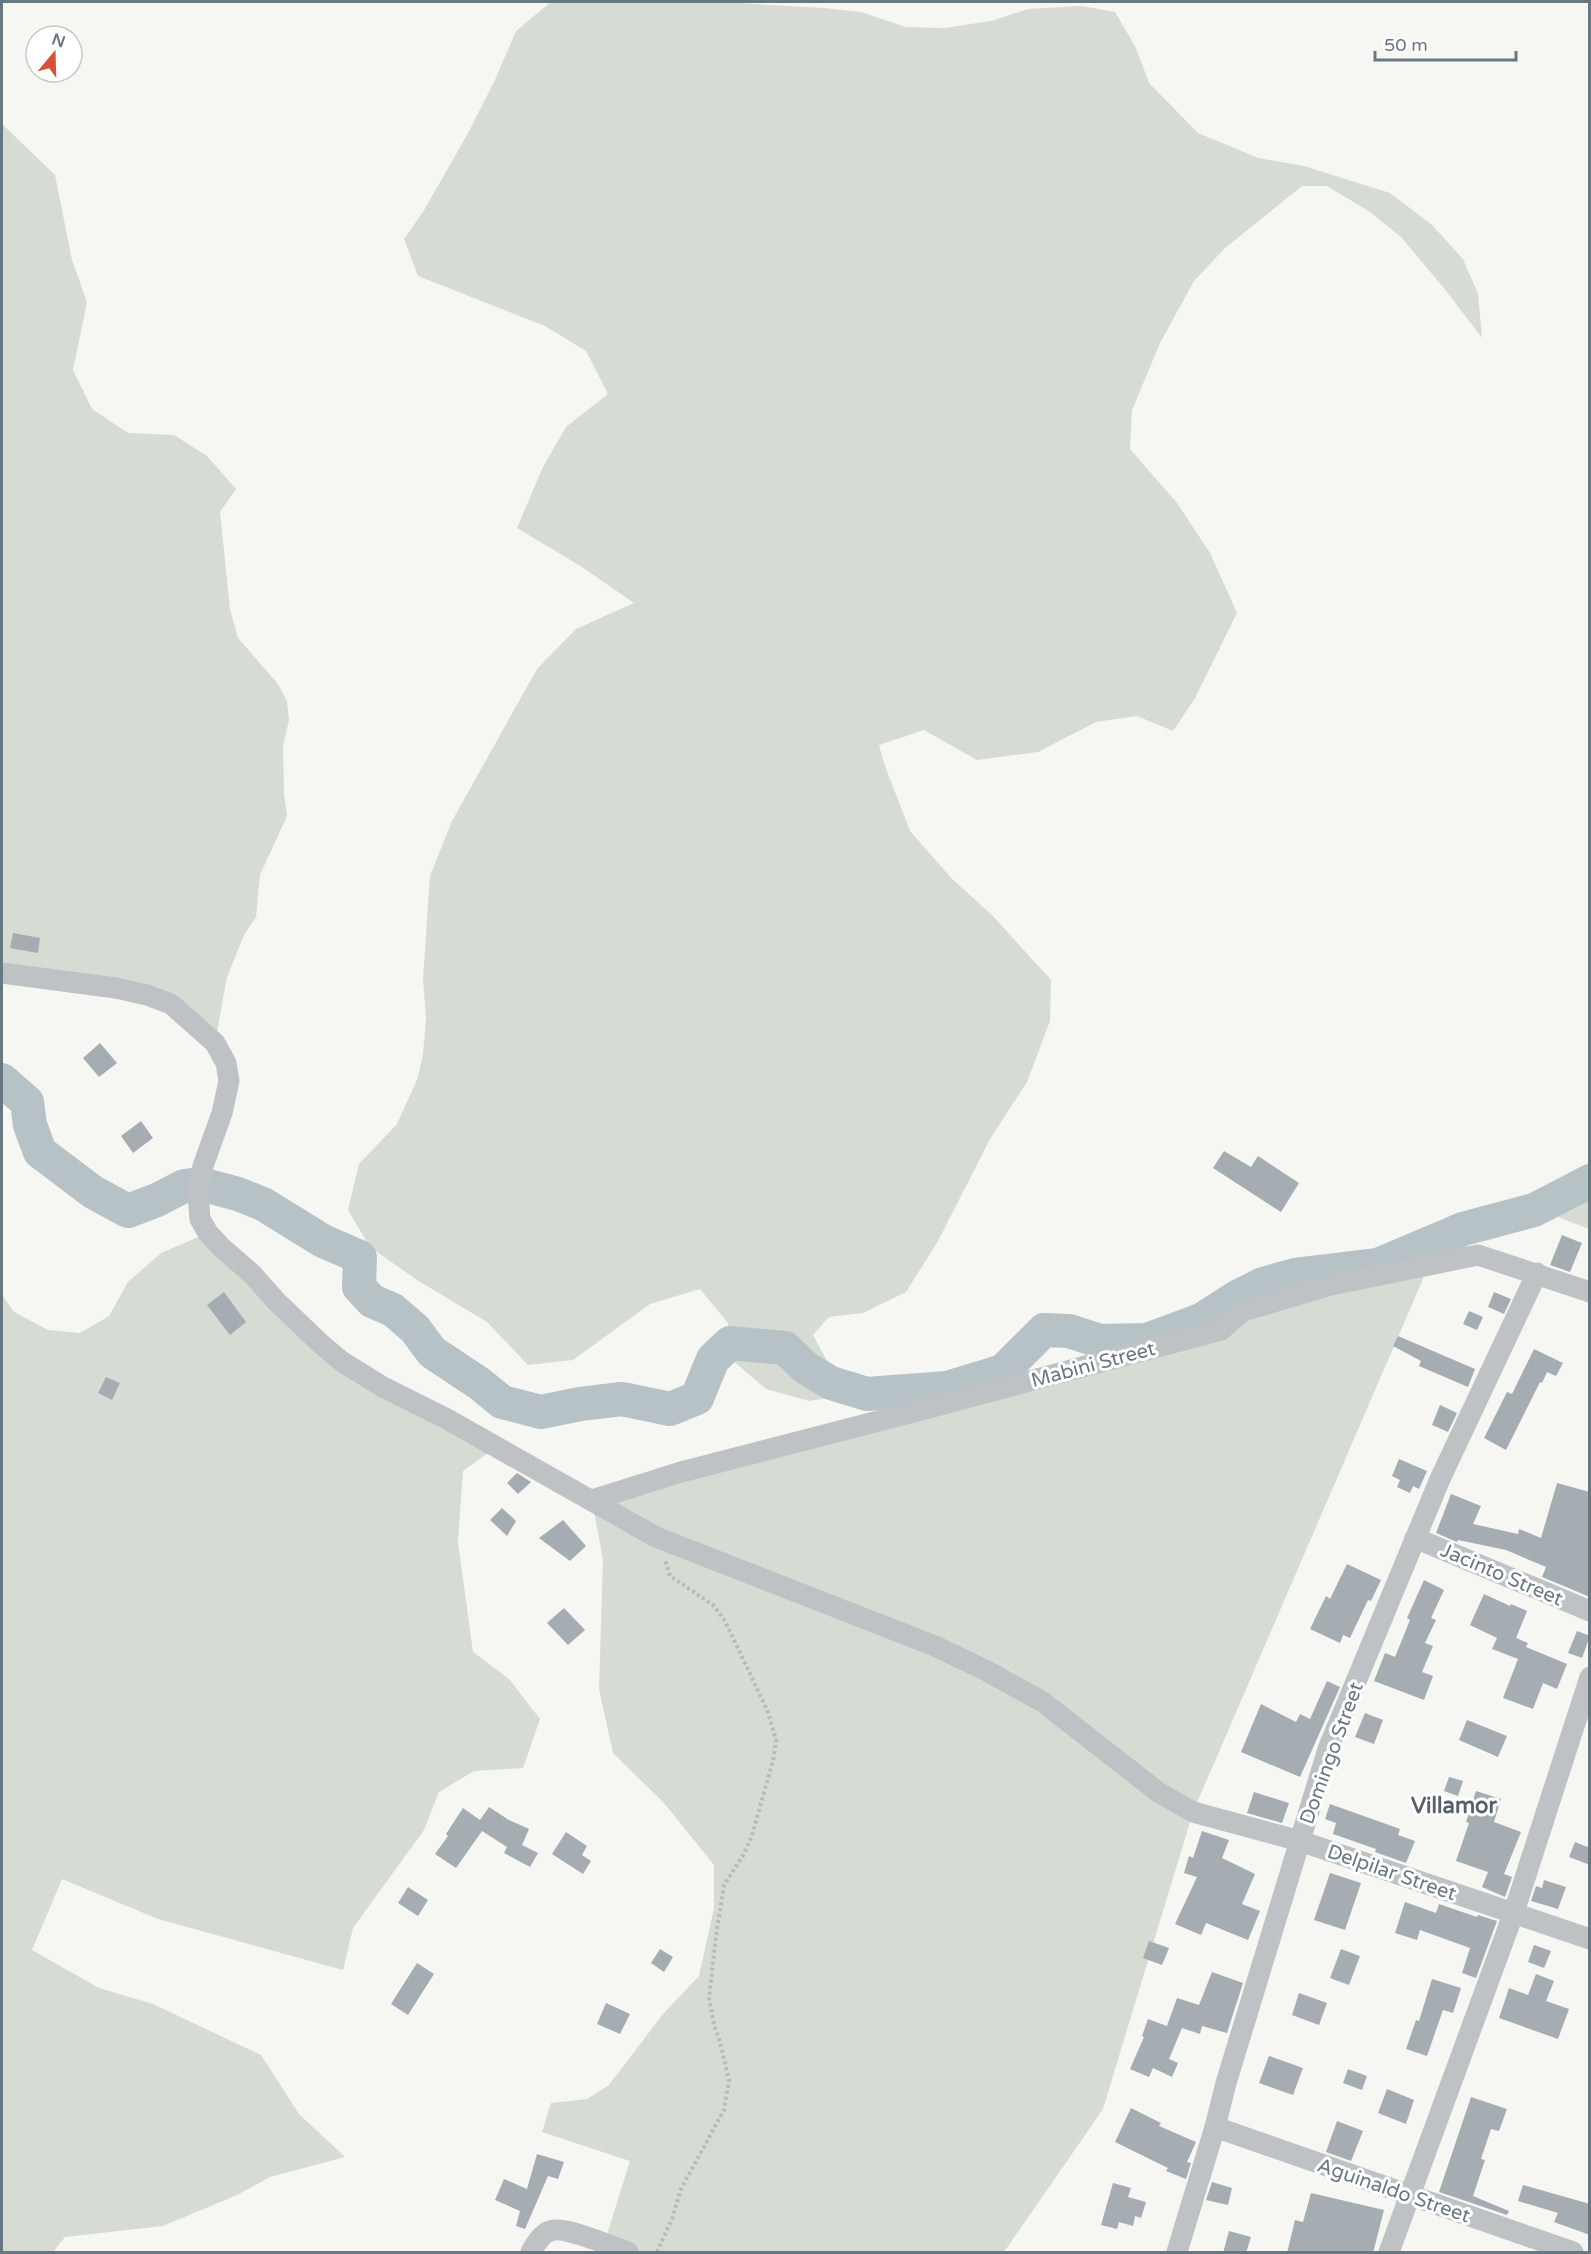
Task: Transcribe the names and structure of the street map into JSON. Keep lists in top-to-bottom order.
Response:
{
  "streets": {
    "street": [
      "Mabini Street",
      "Jacinto Street",
      "Domingo Street",
      "Delpilar Street",
      "Aguinaldo Street"
    ]
  },
  "crossings": [
    ["Mabini Street", "Domingo Street"],
    ["Mabini Street", "Delpilar Street"],
    ["Jacinto Street", "Domingo Street"],
    ["Domingo Street", "Delpilar Street"],
    ["Domingo Street", "Aguinaldo Street"]
  ],
  "districts": ["Villamor"],
  "scale_bar": "50 m",
  "north": "top"
}
